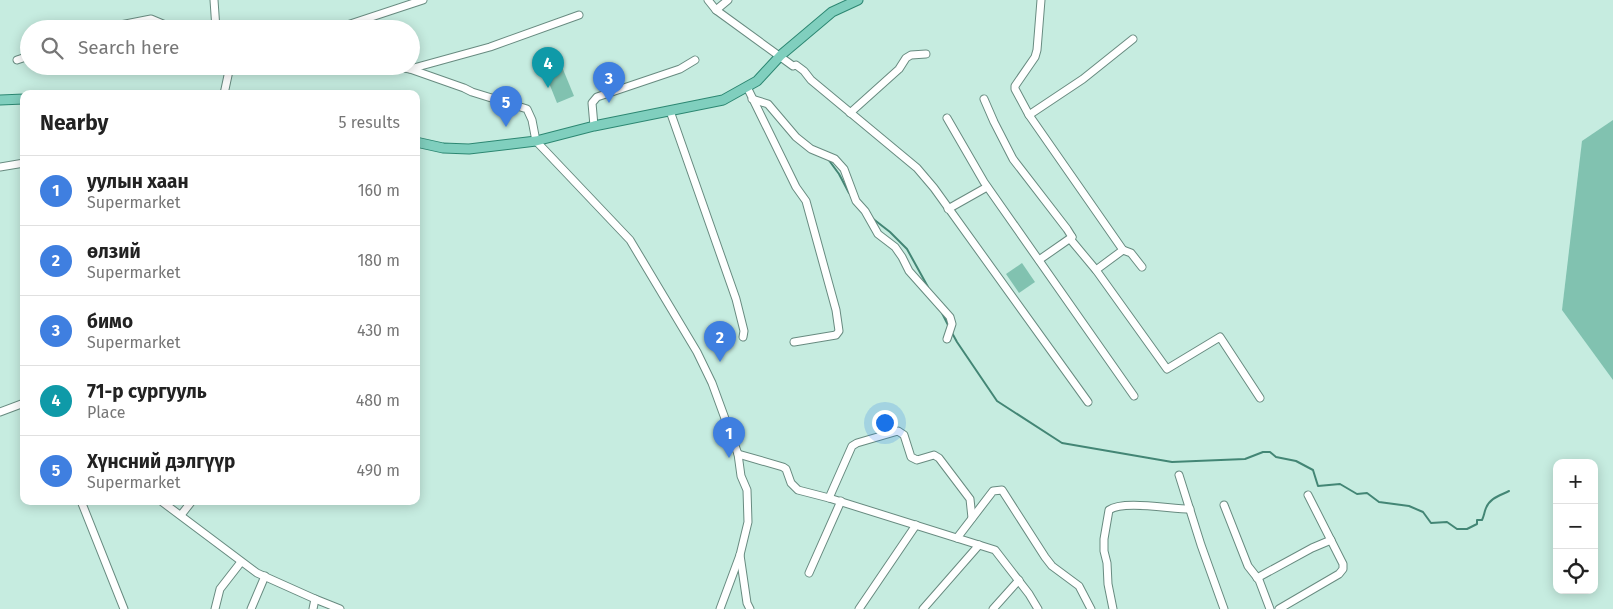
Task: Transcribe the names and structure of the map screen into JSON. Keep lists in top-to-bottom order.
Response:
{
  "page": {
    "search": "Search here",
    "pins": [
      "4",
      "3",
      "5",
      "2",
      "1"
    ],
    "heading": ["Nearby", "5 results"],
    "list": [
      {
        "mark": "1",
        "name": "уулын хаан",
        "note": "Supermarket",
        "value": "160 m"
      },
      {
        "mark": "2",
        "name": "өлзий",
        "note": "Supermarket",
        "value": "180 m"
      },
      {
        "mark": "3",
        "name": "бимо",
        "note": "Supermarket",
        "value": "430 m"
      },
      {
        "mark": "4",
        "name": "71-р сургууль",
        "note": "Place",
        "value": "480 m"
      },
      {
        "mark": "5",
        "name": "Хүнсний дэлгүүр",
        "note": "Supermarket",
        "value": "490 m"
      }
    ],
    "map_buttons": ["+", "−"]
  }
}
